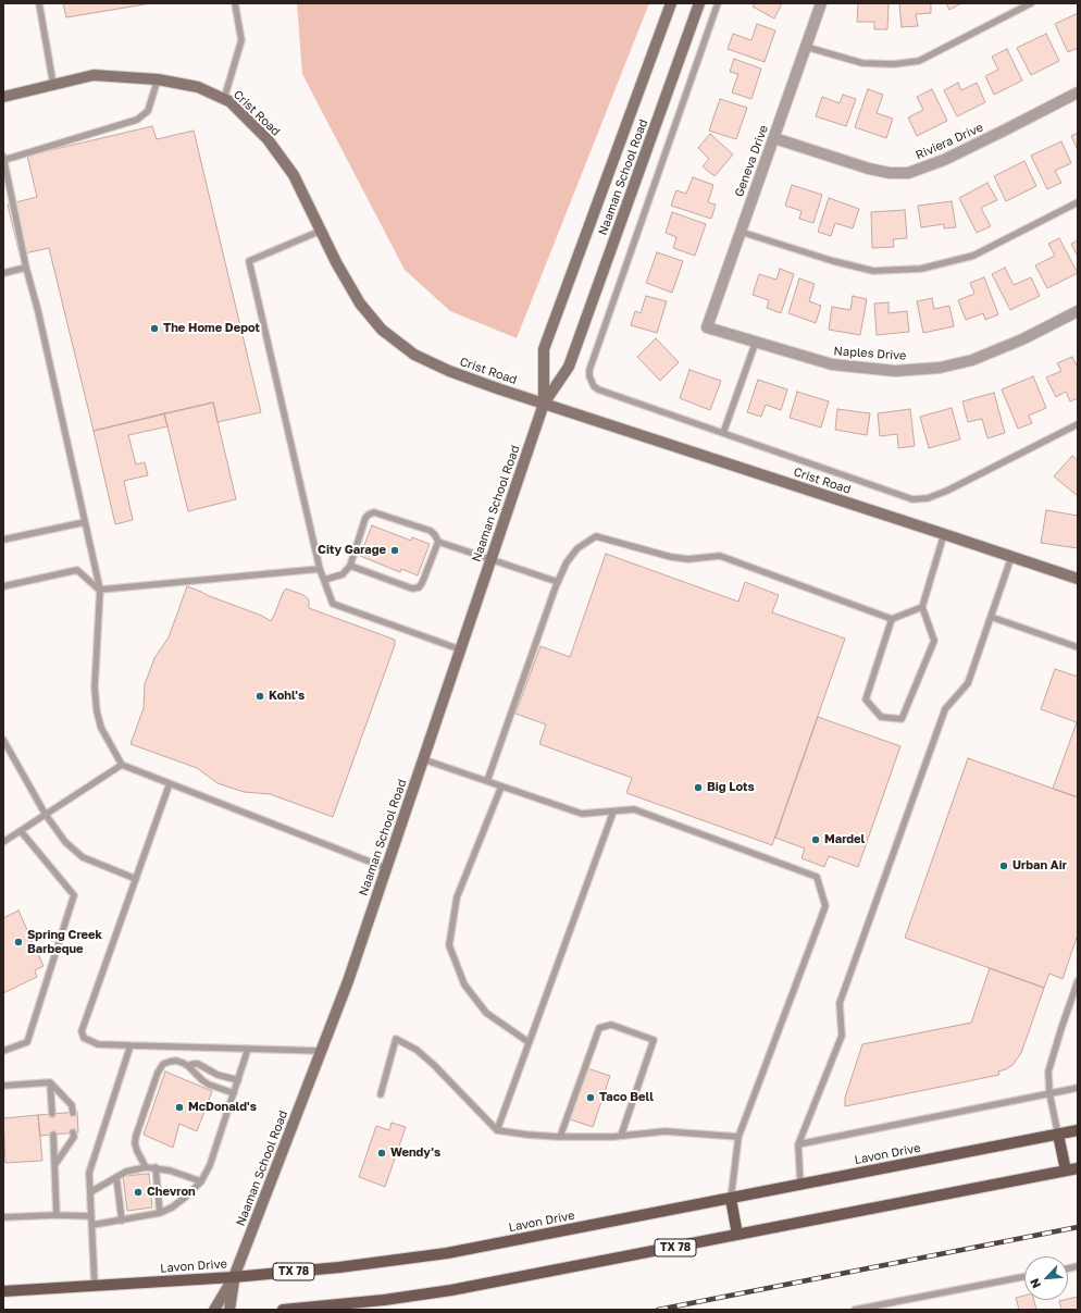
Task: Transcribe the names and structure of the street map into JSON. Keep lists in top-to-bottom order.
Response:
{
  "streets": {
    "main road": [
      "Crist Road",
      "Naaman School Road",
      "Lavon Drive",
      "TX 78"
    ],
    "street": ["Riviera Drive", "Geneva Drive", "Naples Drive"]
  },
  "crossings": [
    ["Crist Road", "Naaman School Road"],
    ["Riviera Drive", "Geneva Drive"],
    ["Geneva Drive", "Naples Drive"],
    ["Naaman School Road", "Lavon Drive"]
  ],
  "places": [
    "The Home Depot",
    "City Garage",
    "Kohl's",
    "Big Lots",
    "Mardel",
    "Urban Air",
    "Spring Creek Barbeque",
    "Taco Bell",
    "McDonald's",
    "Wendy's",
    "Chevron"
  ],
  "north": "bottom left"
}
